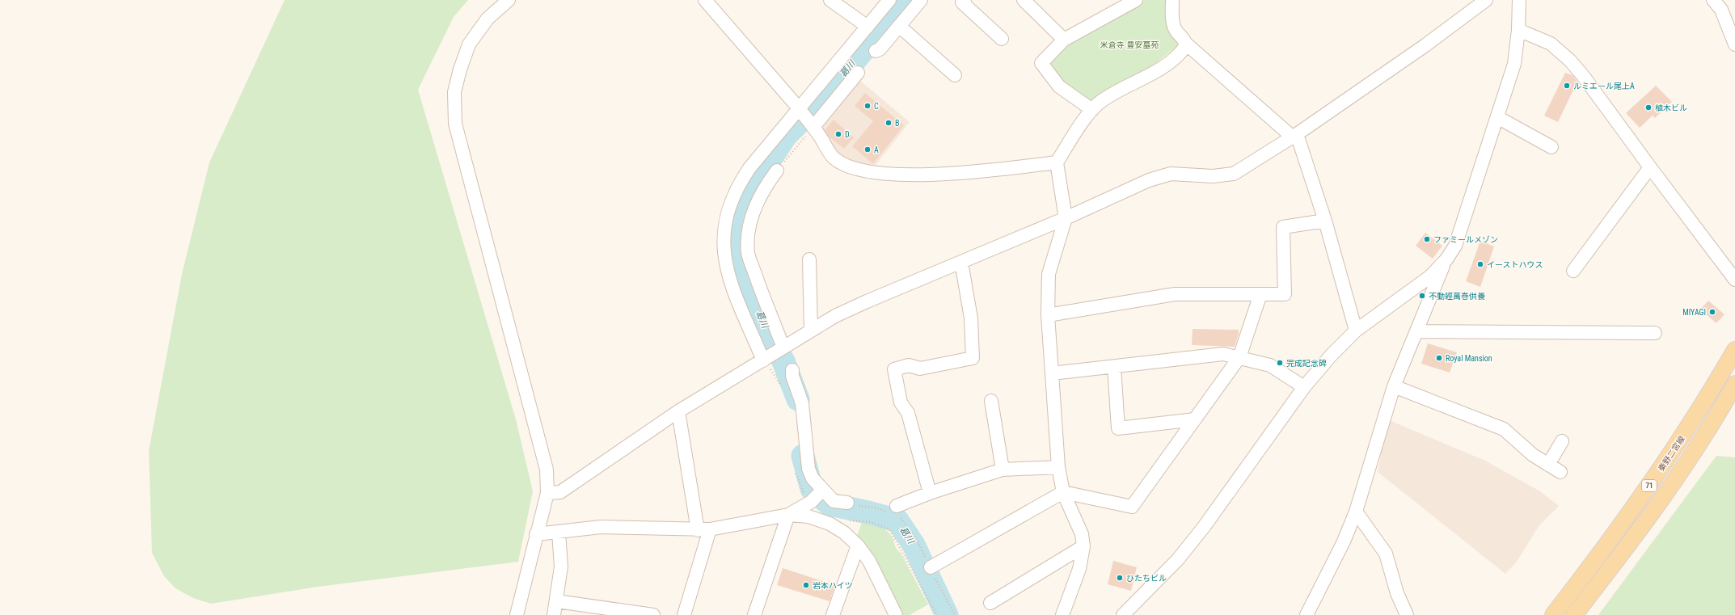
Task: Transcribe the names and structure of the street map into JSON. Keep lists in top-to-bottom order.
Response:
{
  "streets": {
    "main road": ["秦野二宮線", "71"]
  },
  "water": ["葛川"],
  "parks": ["米倉寺 豊安墓苑"],
  "places": [
    "ルミエール尾上A",
    "C",
    "植木ビル",
    "B",
    "D",
    "A",
    "ファミールメゾン",
    "イーストハウス",
    "不動經萬巻供養",
    "MIYAGI",
    "Royal Mansion",
    "完成記念碑",
    "ひたちビル",
    "岩本ハイツ"
  ]
}
